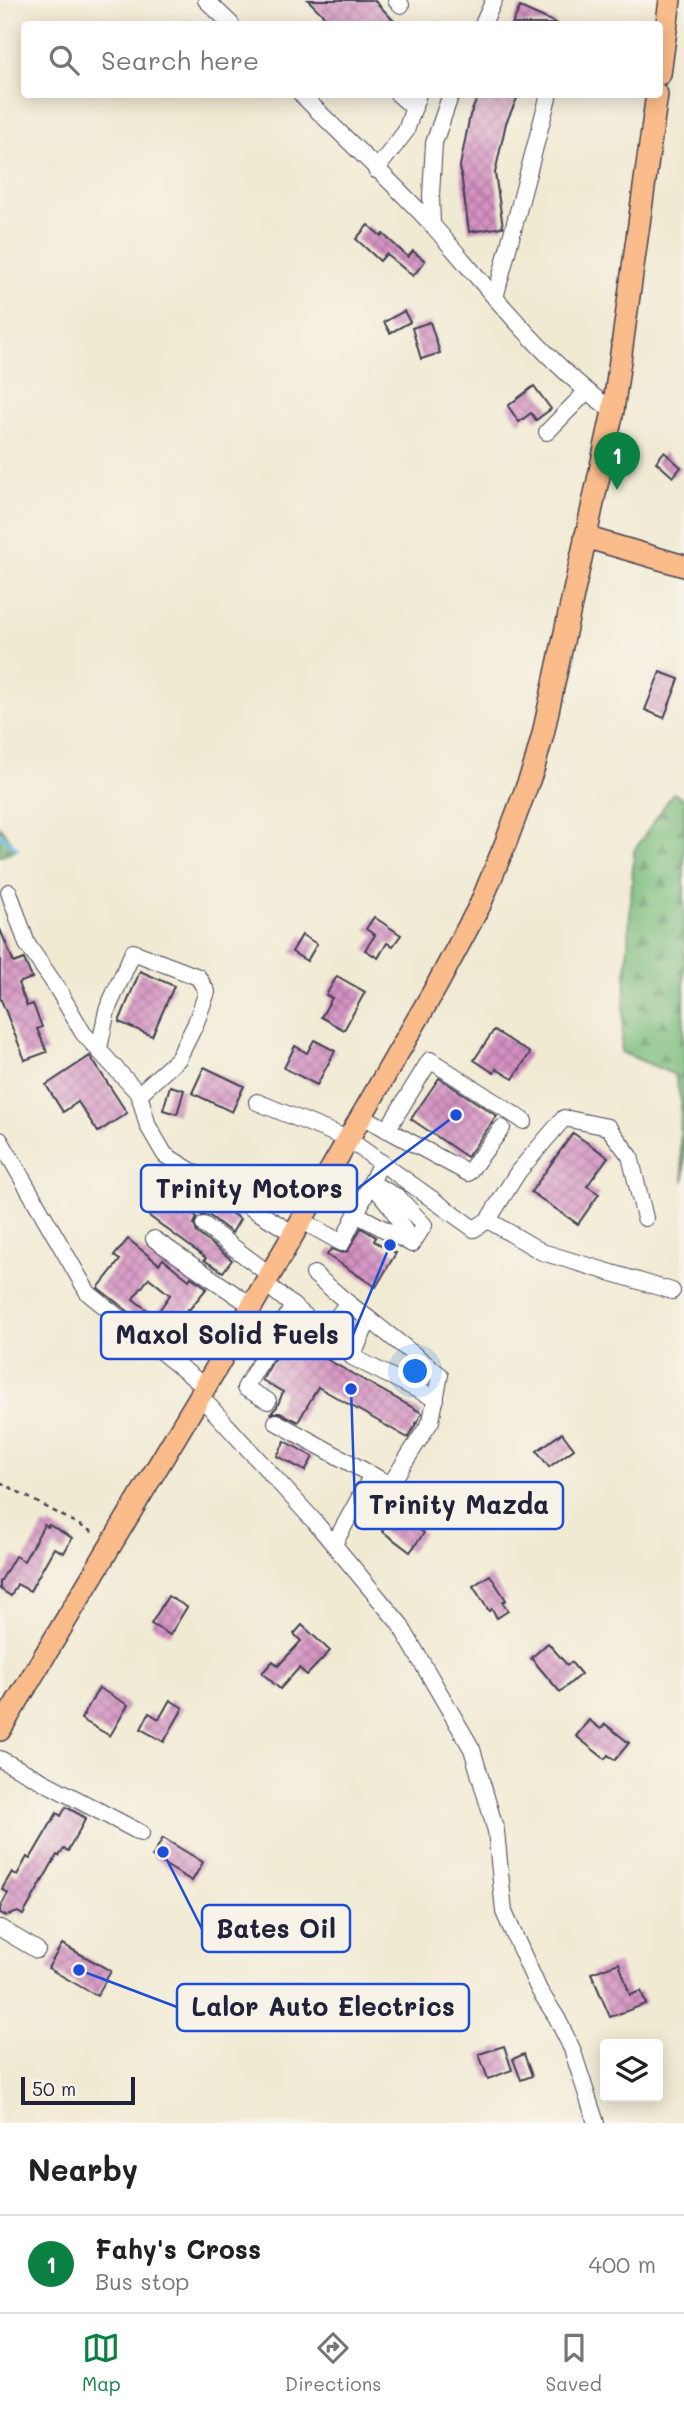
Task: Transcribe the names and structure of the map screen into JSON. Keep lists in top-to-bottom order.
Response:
{
  "places": [
    "Trinity Motors",
    "Maxol Solid Fuels",
    "Trinity Mazda",
    "Bates Oil",
    "Lalor Auto Electrics"
  ],
  "scale_bar": "50 m",
  "page": {
    "search": "Search here",
    "pins": "1",
    "scale": "50 m",
    "heading": "Nearby",
    "list": [
      {
        "mark": "1",
        "name": "Fahy's Cross",
        "note": "Bus stop",
        "value": "400 m"
      }
    ],
    "nav": ["Map", "Directions", "Saved"]
  }
}
